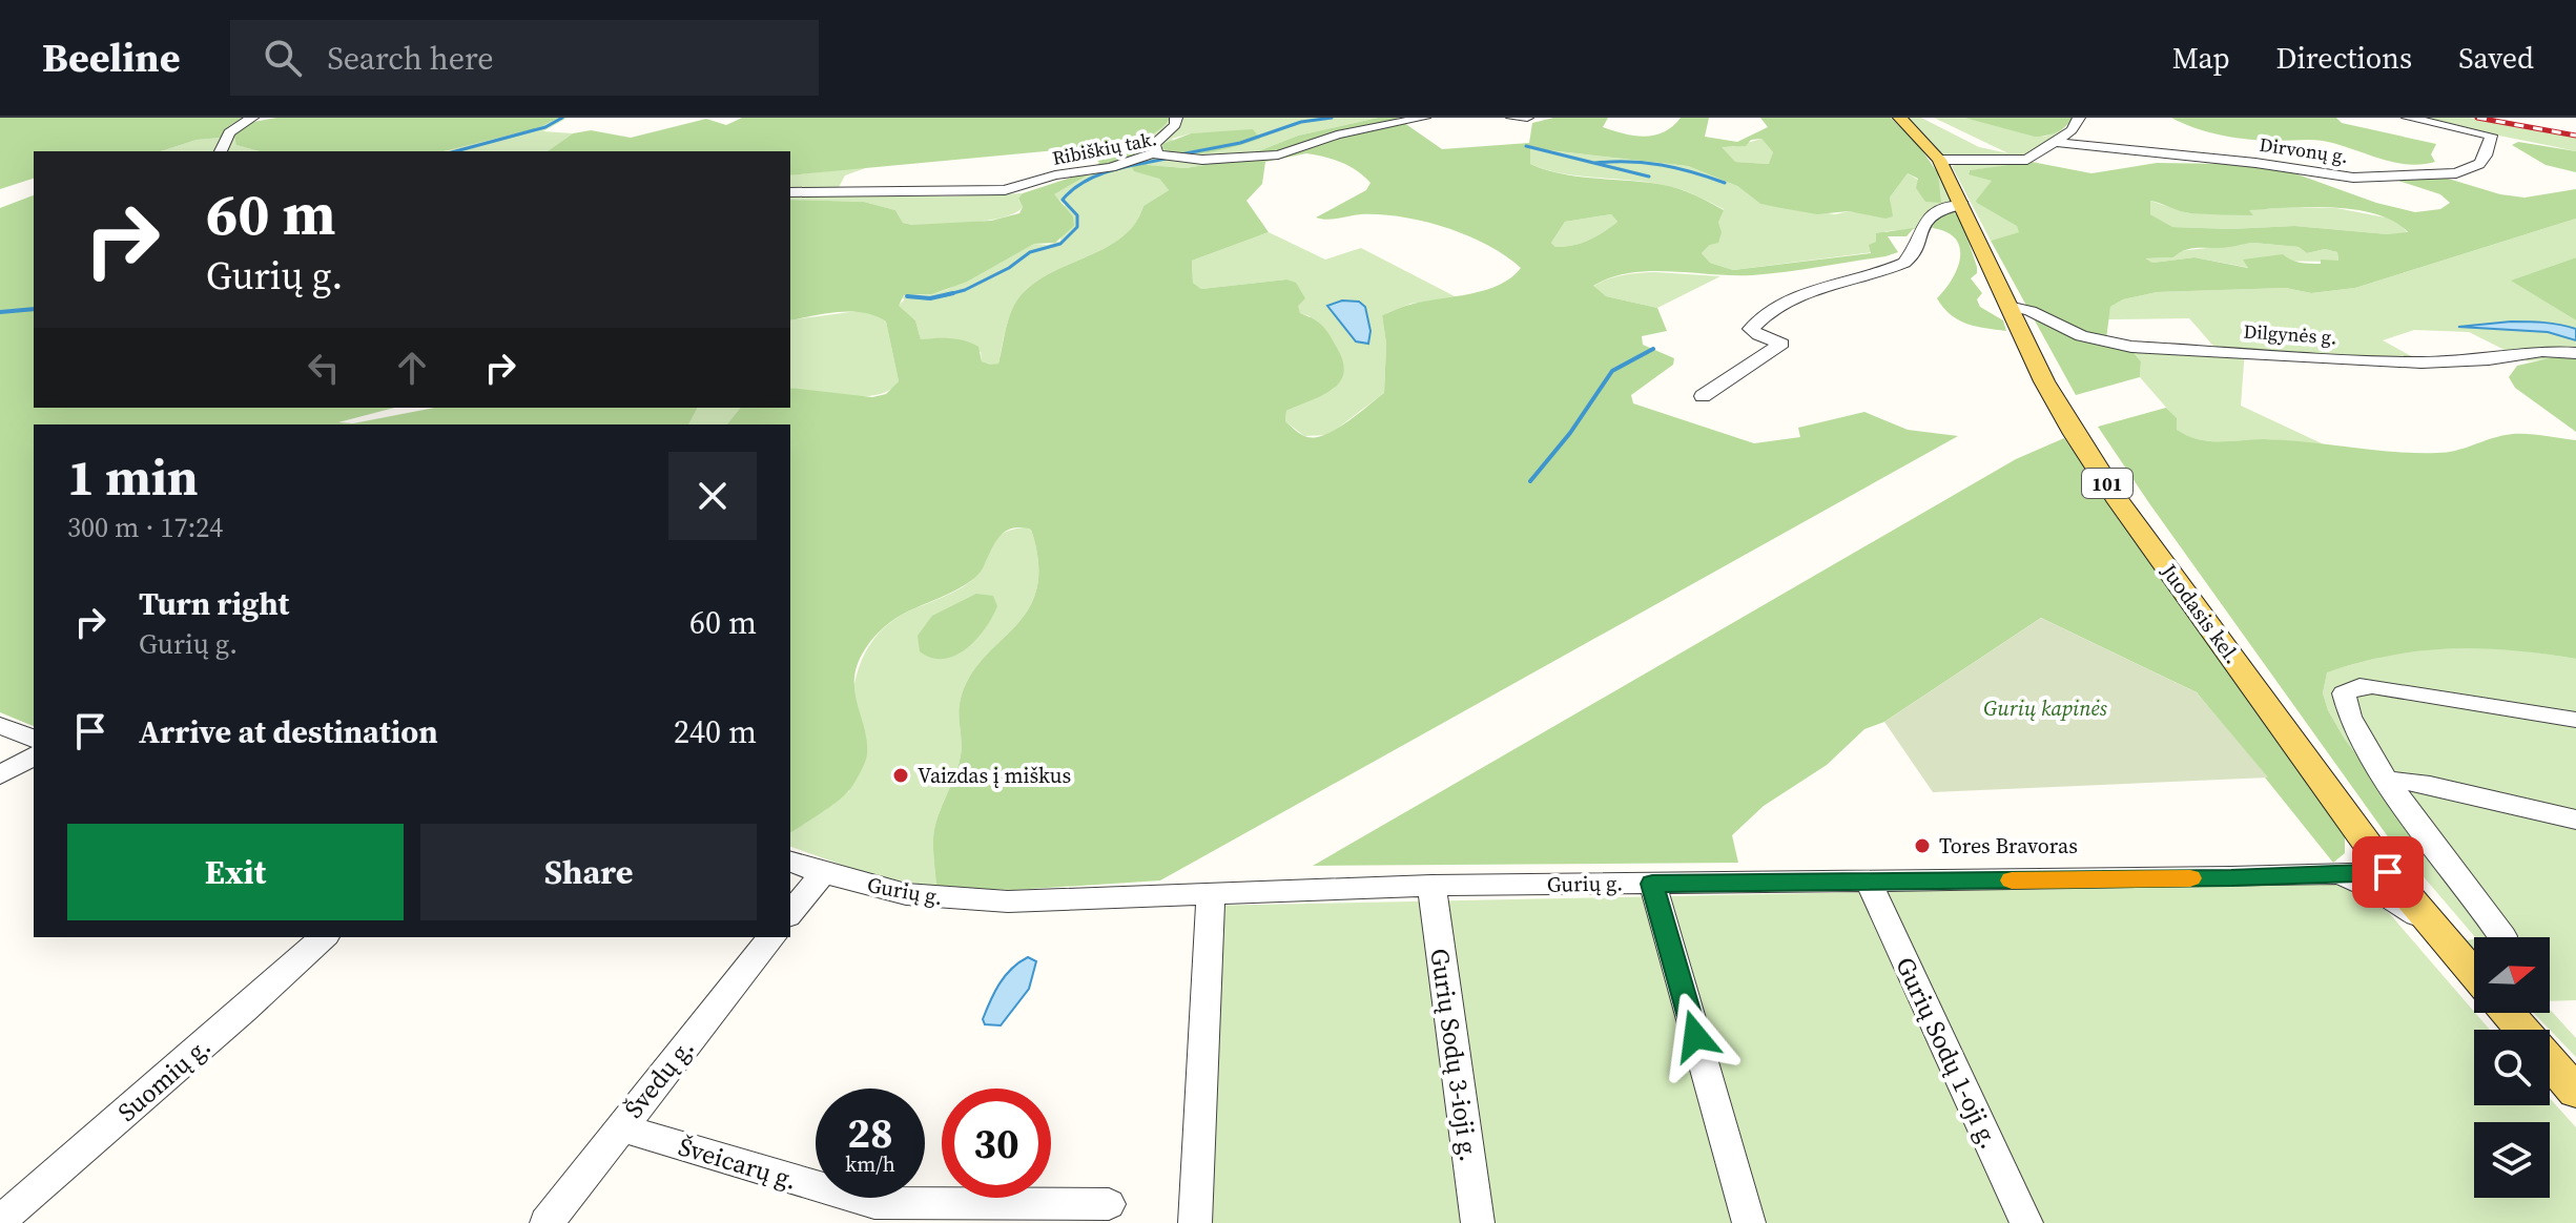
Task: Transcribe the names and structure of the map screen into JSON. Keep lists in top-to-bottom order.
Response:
{
  "streets": {
    "main road": ["101", "Juodasis kel."],
    "street": [
      "Ribiškių tak.",
      "Dirvonų g.",
      "Dilgynės g.",
      "Gurių g.",
      "Gurių Sodų 1-oji g.",
      "Gurių Sodų 3-ioji g.",
      "Švedų g.",
      "Suomių g.",
      "Šveicarų g."
    ]
  },
  "crossings": [
    ["Dilgynės g.", "Juodasis kel."],
    ["101", "Juodasis kel."],
    ["Juodasis kel.", "Gurių g."],
    ["Gurių g.", "Gurių Sodų 1-oji g."],
    ["Gurių g.", "Gurių Sodų 3-ioji g."],
    ["Švedų g.", "Šveicarų g."]
  ],
  "parks": ["Gurių kapinės"],
  "places": ["Vaizdas į miškus", "Tores Bravoras"],
  "north": "right",
  "page": {
    "header": "Beeline",
    "search": "Search here",
    "nav": ["Map", "Directions", "Saved"],
    "turn": ["60 m", "Gurių g."],
    "heading": ["1 min", "300 m · 17:24"],
    "list": [
      {
        "name": "Turn right",
        "note": "Gurių g.",
        "value": "60 m"
      },
      {
        "name": "Arrive at destination",
        "value": "240 m"
      }
    ],
    "buttons": ["Exit", "Share"],
    "speed": "28 km/h",
    "limit": "30"
  }
}
